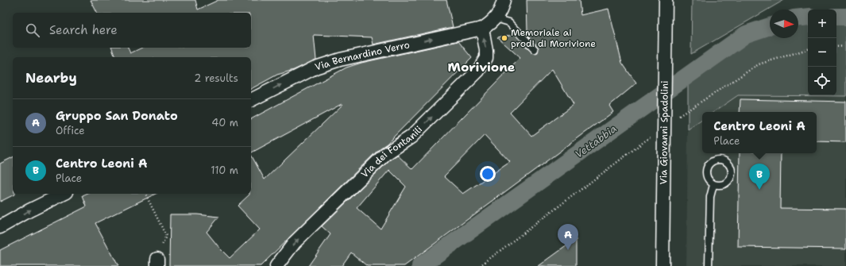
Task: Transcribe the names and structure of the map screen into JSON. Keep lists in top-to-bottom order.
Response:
{
  "streets": {
    "street": ["Via Bernardino Verro", "Via Giovanni Spadolini", "Via dei Fontanili"]
  },
  "crossings": [
    ["Via Bernardino Verro", "Via dei Fontanili"]
  ],
  "one_way": ["Via Bernardino Verro", "Via dei Fontanili"],
  "districts": ["Morivione"],
  "water": ["Vettabbia"],
  "places": ["Memoriale ai prodi di Morivione"],
  "north": "right",
  "page": {
    "map_buttons": ["+", "−"],
    "search": "Search here",
    "heading": ["Nearby", "2 results"],
    "list": [
      {
        "mark": "A",
        "name": "Gruppo San Donato",
        "note": "Office",
        "value": "40 m"
      },
      {
        "mark": "B",
        "name": "Centro Leoni A",
        "note": "Place",
        "value": "110 m"
      }
    ],
    "popup": ["Centro Leoni A", "Place"],
    "pins": ["B", "A"]
  }
}
